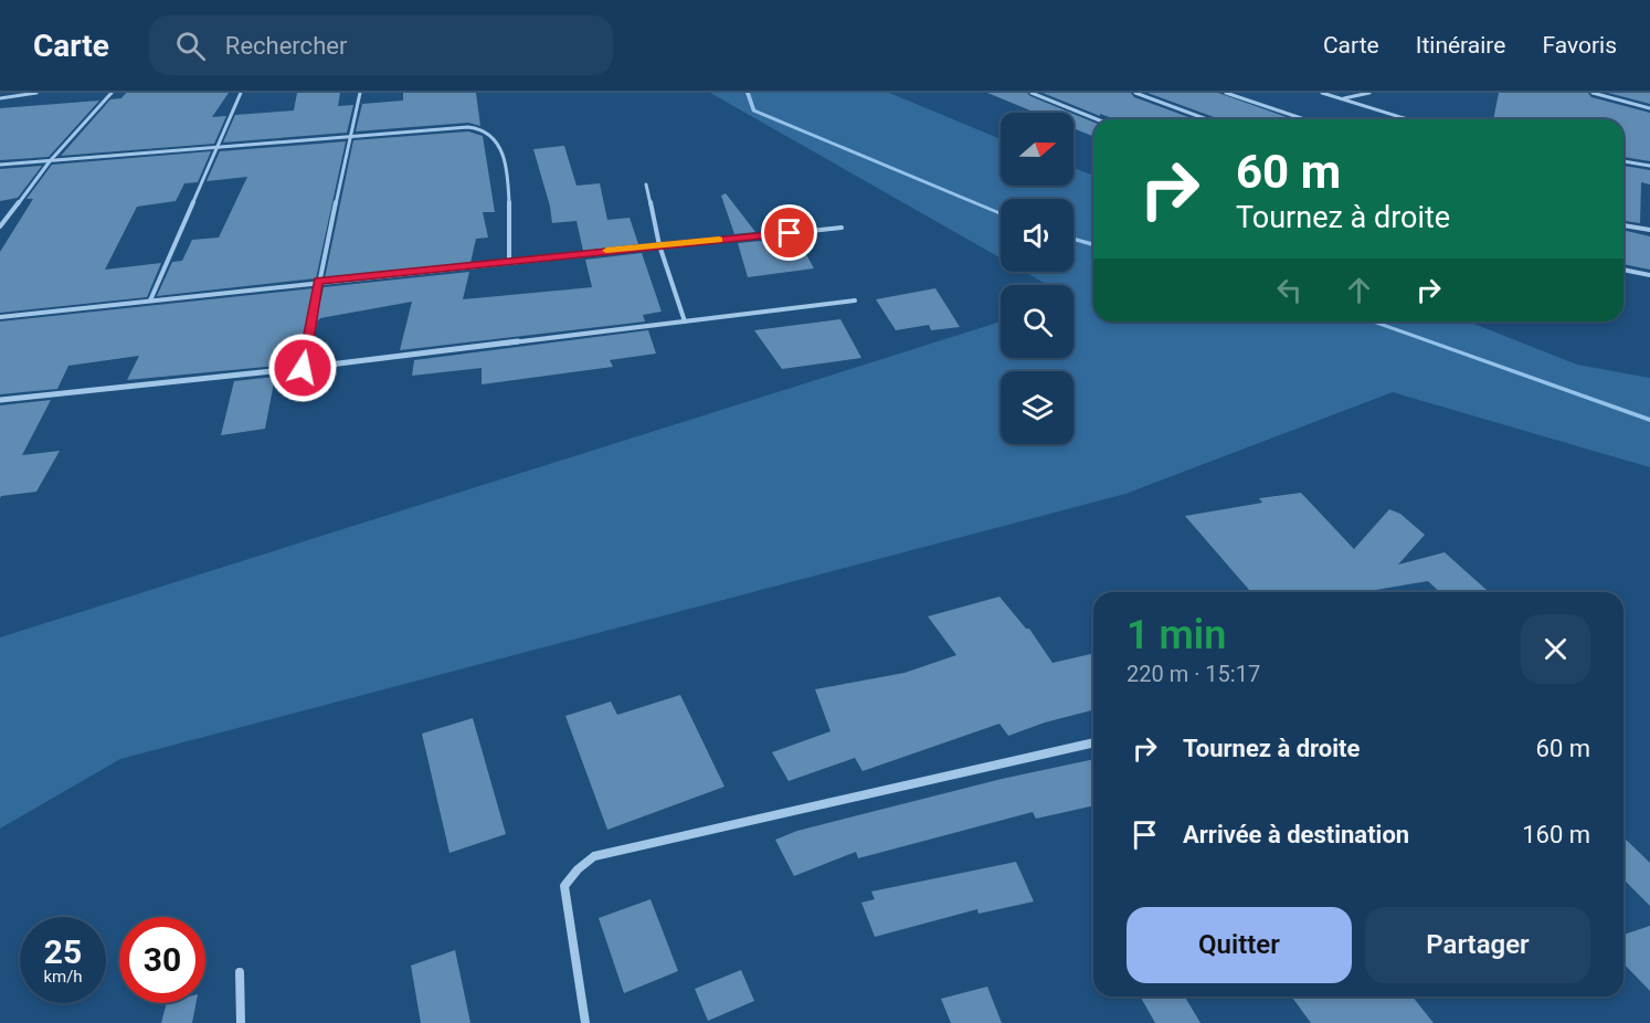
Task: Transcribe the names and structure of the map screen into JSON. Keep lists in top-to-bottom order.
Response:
{
  "north": "right",
  "page": {
    "header": "Carte",
    "search": "Rechercher",
    "nav": ["Carte", "Itinéraire", "Favoris"],
    "turn": ["60 m", "Tournez à droite"],
    "heading": ["1 min", "220 m · 15:17"],
    "list": [
      {
        "name": "Tournez à droite",
        "value": "60 m"
      },
      {
        "name": "Arrivée à destination",
        "value": "160 m"
      }
    ],
    "buttons": ["Quitter", "Partager"],
    "speed": "25 km/h",
    "limit": "30"
  }
}
